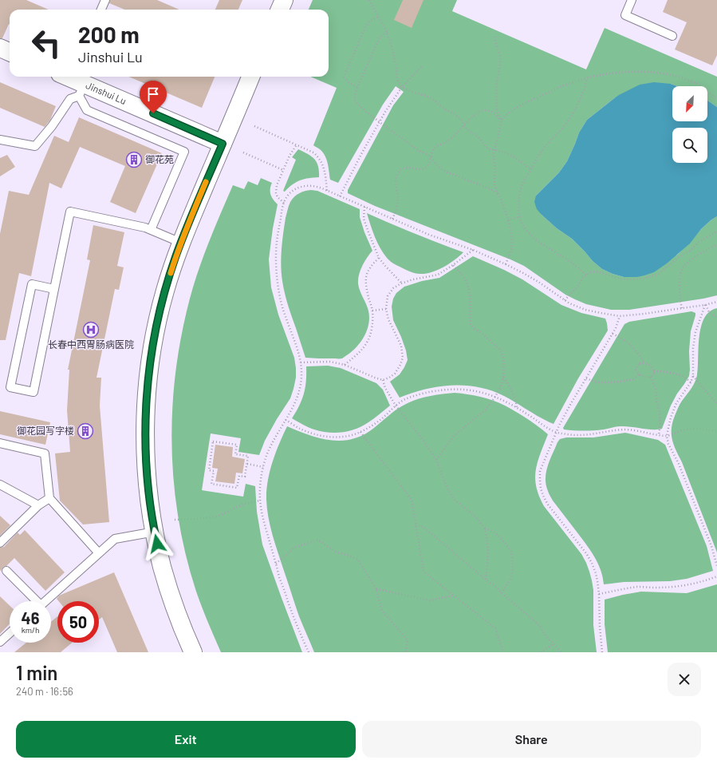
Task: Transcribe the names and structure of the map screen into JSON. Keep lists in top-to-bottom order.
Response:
{
  "streets": {
    "main road": ["Jinshui Lu"]
  },
  "places": {
    "building": ["御花苑", "御花园写字楼"],
    "hospital": ["长春中西胃肠病医院"]
  },
  "north": "bottom left",
  "page": {
    "turn": ["200 m", "Jinshui Lu"],
    "speed": "46 km/h",
    "limit": "50",
    "heading": ["1 min", "240 m · 16:56"],
    "buttons": ["Exit", "Share"]
  }
}
